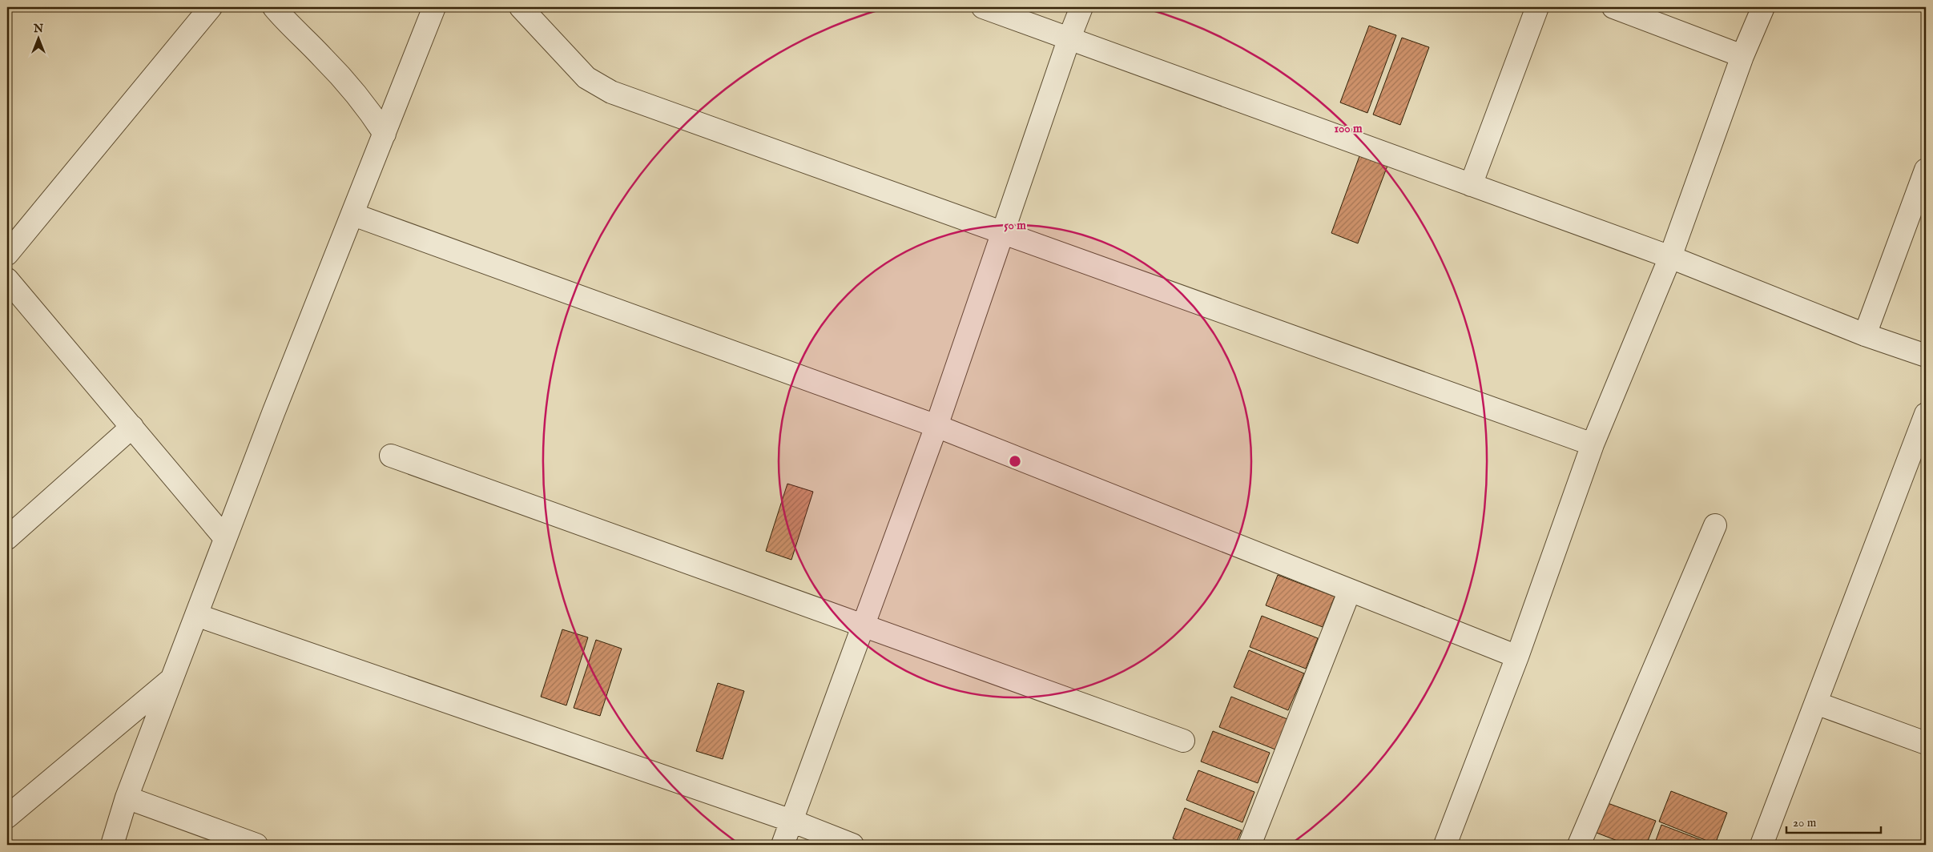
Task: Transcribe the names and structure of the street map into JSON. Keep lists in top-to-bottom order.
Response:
{
  "scale_bar": "20 m",
  "north": "top",
  "rings": ["100 m", "50 m"]
}
